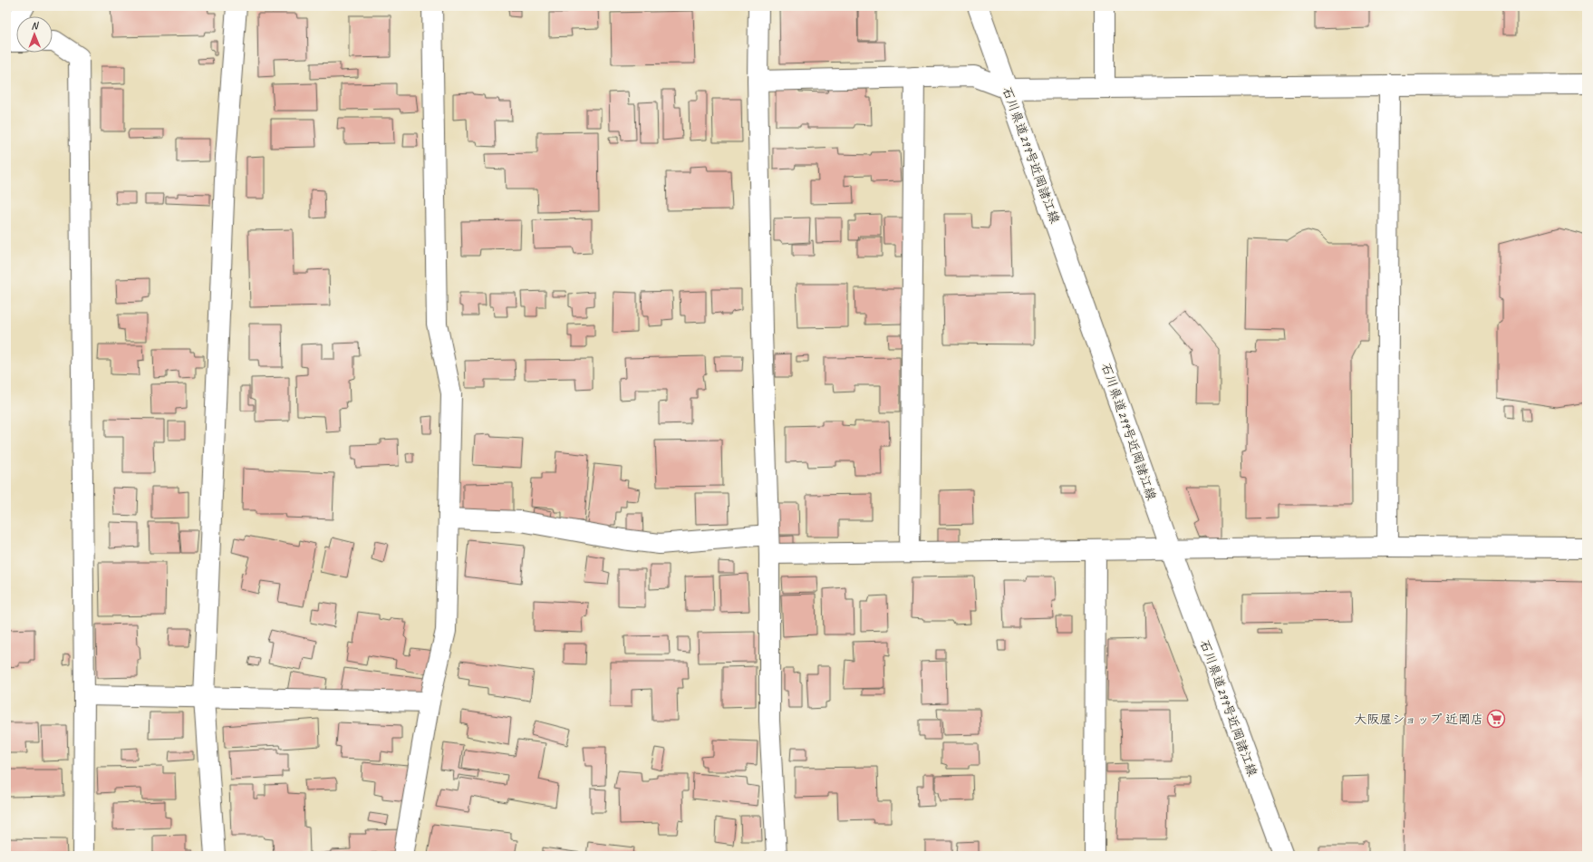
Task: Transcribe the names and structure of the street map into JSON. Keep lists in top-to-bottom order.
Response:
{
  "streets": {
    "street": ["石川県道299号近岡諸江線"]
  },
  "places": {
    "supermarket": ["大阪屋ショップ 近岡店"]
  },
  "north": "top"
}
